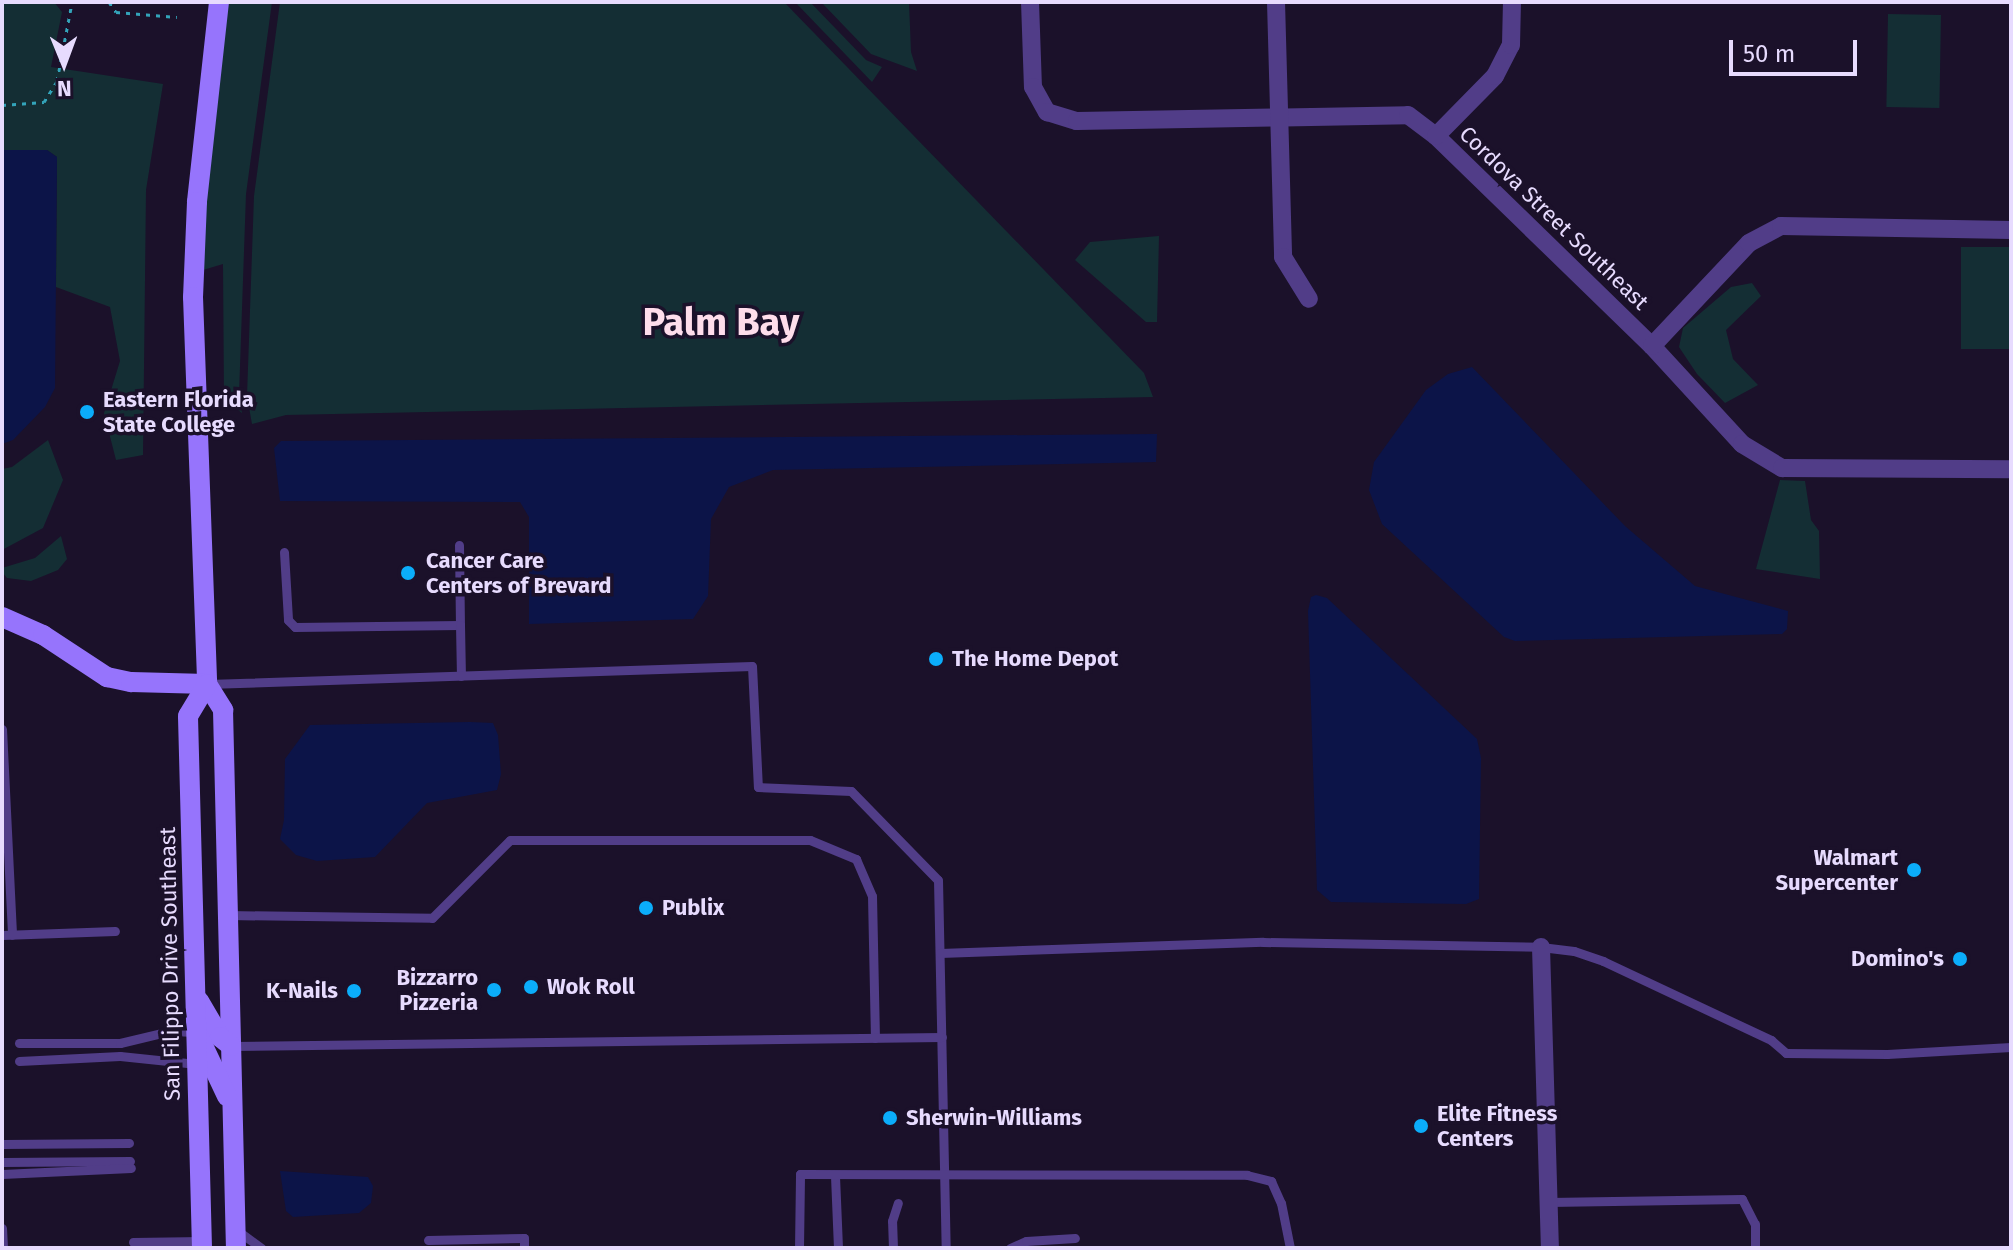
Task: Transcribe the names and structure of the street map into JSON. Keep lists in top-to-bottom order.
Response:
{
  "streets": {
    "street": ["Cordova Street Southeast", "San Filippo Drive Southeast"]
  },
  "districts": ["Palm Bay"],
  "places": [
    "Eastern Florida State College",
    "Cancer Care Centers of Brevard",
    "The Home Depot",
    "Walmart Supercenter",
    "Publix",
    "Domino's",
    "Wok Roll",
    "Bizzarro Pizzeria",
    "K-Nails",
    "Sherwin-Williams",
    "Elite Fitness Centers"
  ],
  "scale_bar": "50 m",
  "north": "bottom"
}
